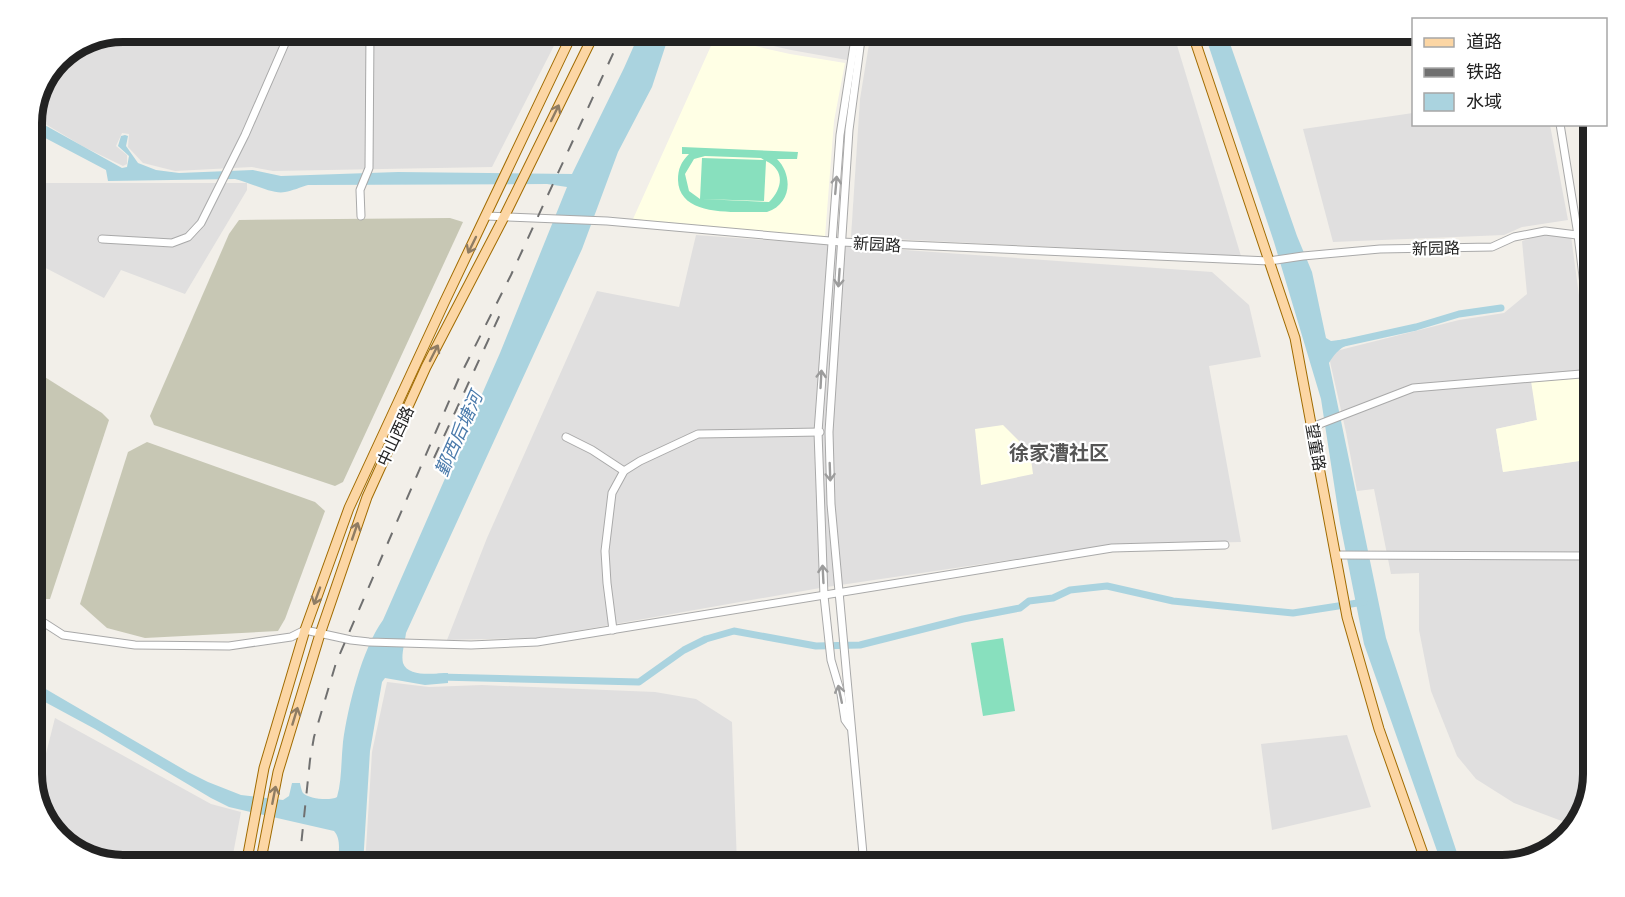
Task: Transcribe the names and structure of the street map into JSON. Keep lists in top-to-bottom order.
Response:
{
  "streets": {
    "main road": ["中山西路", "望童路"],
    "street": ["新园路"]
  },
  "crossings": [
    ["新园路", "中山西路"],
    ["新园路", "望童路"]
  ],
  "districts": ["徐家漕社区"],
  "water": ["鄞西后塘河"],
  "legend": ["道路", "铁路", "水域"]
}
